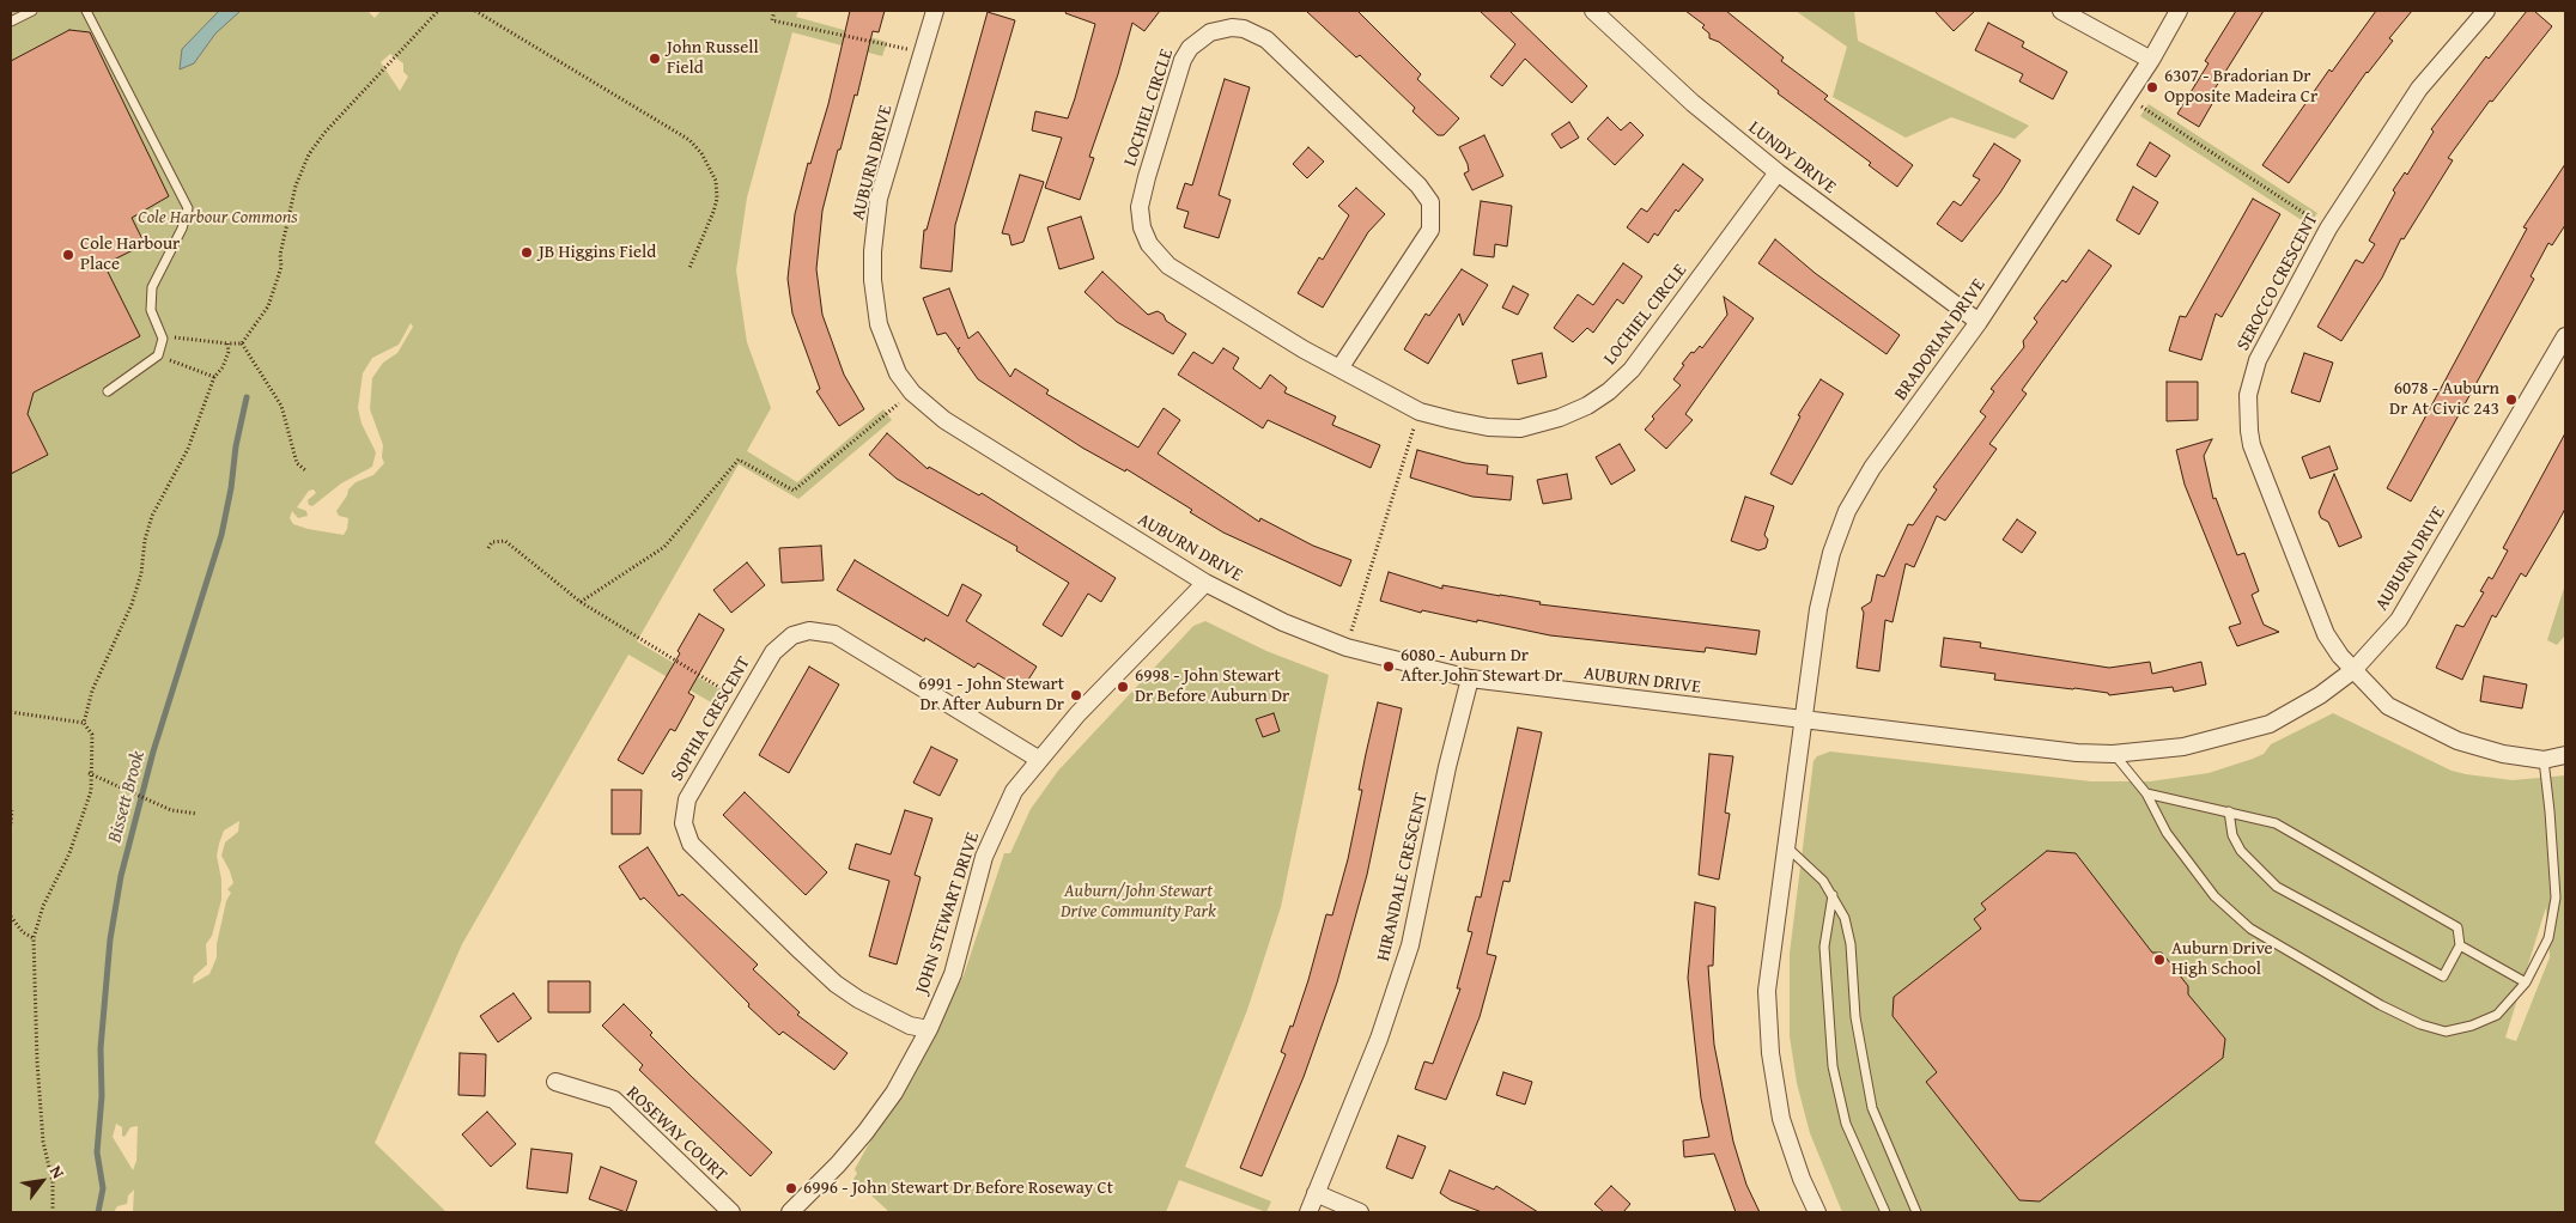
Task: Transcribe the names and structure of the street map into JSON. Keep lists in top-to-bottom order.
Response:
{
  "streets": {
    "street": [
      "LOCHIEL CIRCLE",
      "LUNDY DRIVE",
      "AUBURN DRIVE",
      "SEROCCO CRESCENT",
      "BRADORIAN DRIVE",
      "SOPHIA CRESCENT",
      "HIRANDALE CRESCENT",
      "JOHN STEWART DRIVE",
      "ROSEWAY COURT"
    ]
  },
  "crossings": [
    ["LOCHIEL CIRCLE", "LUNDY DRIVE"],
    ["LUNDY DRIVE", "BRADORIAN DRIVE"],
    ["AUBURN DRIVE", "SEROCCO CRESCENT"],
    ["AUBURN DRIVE", "BRADORIAN DRIVE"],
    ["AUBURN DRIVE", "HIRANDALE CRESCENT"],
    ["AUBURN DRIVE", "JOHN STEWART DRIVE"],
    ["SOPHIA CRESCENT", "JOHN STEWART DRIVE"]
  ],
  "water": ["Bissett Brook"],
  "parks": ["Cole Harbour Commons", "Auburn/John Stewart Drive Community Park"],
  "places": [
    "John Russell Field",
    "6307 - Bradorian Dr Opposite Madeira Cr",
    "JB Higgins Field",
    "Cole Harbour Place",
    "6078 - Auburn Dr At Civic 243",
    "6080 - Auburn Dr After John Stewart Dr",
    "6998 - John Stewart Dr Before Auburn Dr",
    "6991 - John Stewart Dr After Auburn Dr",
    "Auburn Drive High School",
    "6996 - John Stewart Dr Before Roseway Ct"
  ],
  "north": "top right"
}
